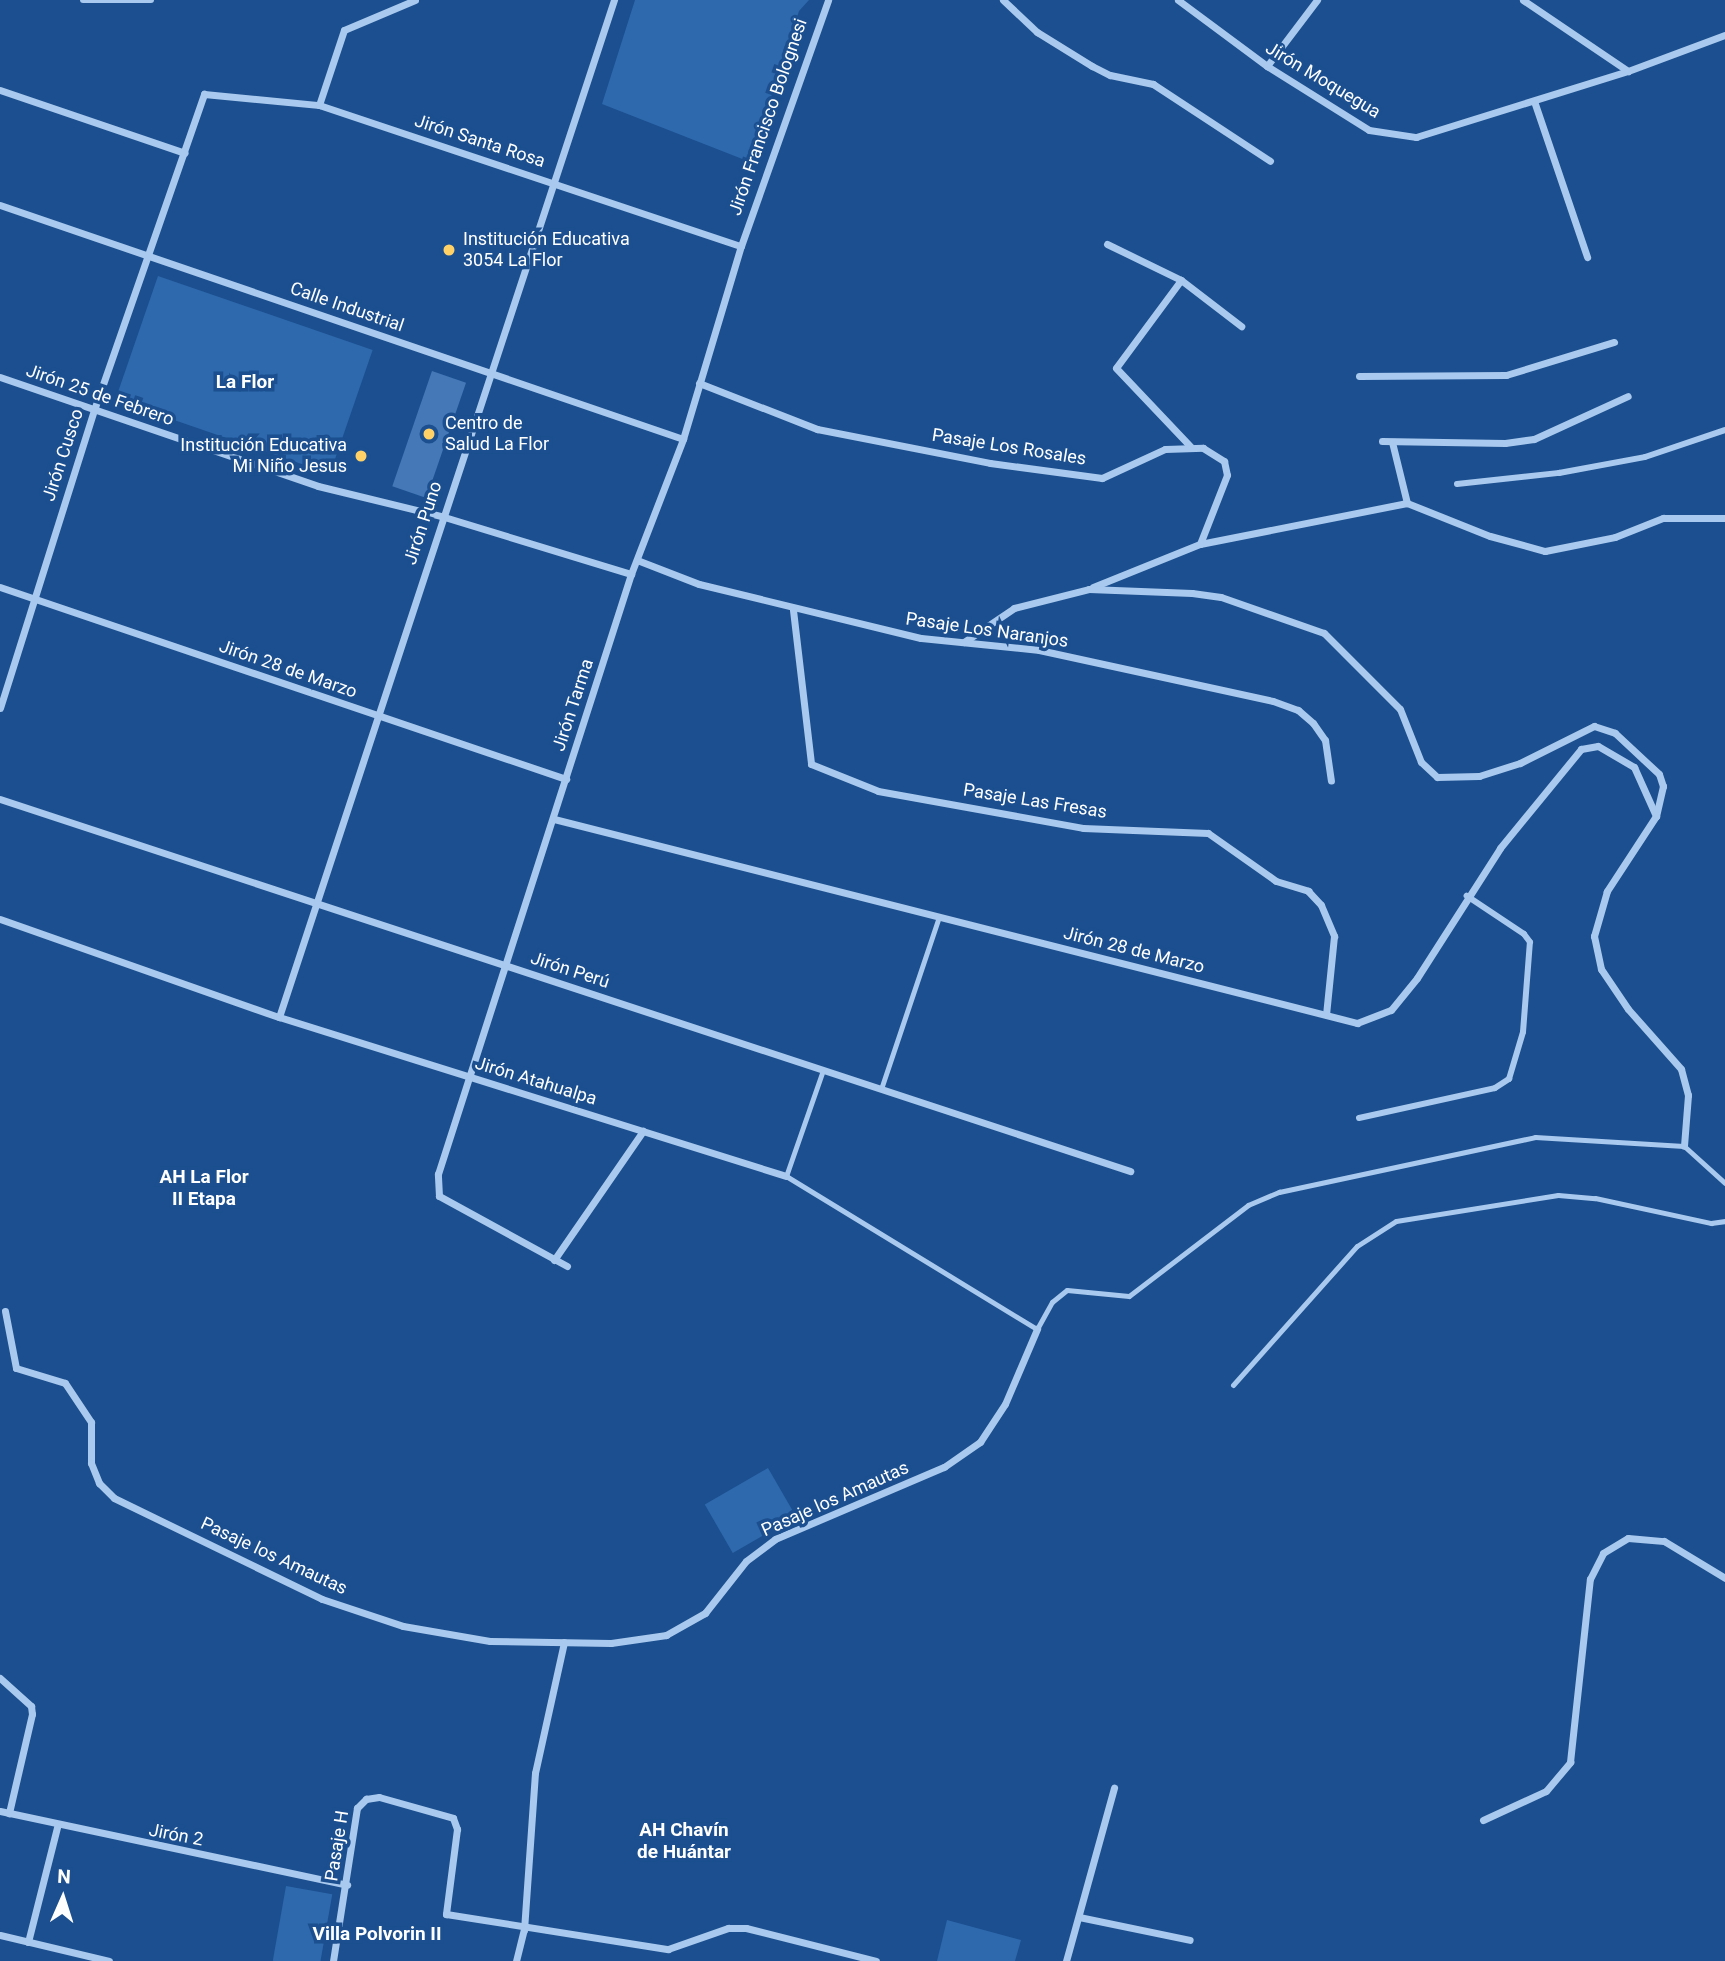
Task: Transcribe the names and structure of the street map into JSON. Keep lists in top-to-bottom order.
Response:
{
  "streets": {
    "street": [
      "Jirón Moquegua",
      "Jirón Francisco Bolognesi",
      "Jirón Santa Rosa",
      "Calle Industrial",
      "Jirón 25 de Febrero",
      "Pasaje Los Rosales",
      "Jirón Cusco",
      "Jirón Puno",
      "Pasaje Los Naranjos",
      "Jirón 28 de Marzo",
      "Jirón Tarma",
      "Pasaje Las Fresas",
      "Jirón Perú",
      "Jirón Atahualpa",
      "Pasaje los Amautas",
      "Jirón 2",
      "Pasaje H"
    ]
  },
  "crossings": [
    ["Jirón Francisco Bolognesi", "Jirón Santa Rosa"],
    ["Jirón Francisco Bolognesi", "Jirón Tarma"],
    ["Jirón Santa Rosa", "Jirón Cusco"],
    ["Jirón Santa Rosa", "Jirón Puno"],
    ["Jirón Santa Rosa", "Jirón Tarma"],
    ["Calle Industrial", "Jirón Cusco"],
    ["Calle Industrial", "Jirón Puno"],
    ["Calle Industrial", "Jirón Tarma"],
    ["Jirón 25 de Febrero", "Jirón Cusco"],
    ["Jirón 25 de Febrero", "Jirón Puno"],
    ["Jirón 25 de Febrero", "Jirón Tarma"],
    ["Pasaje Los Rosales", "Jirón Tarma"],
    ["Jirón Cusco", "Jirón 28 de Marzo"],
    ["Jirón Puno", "Jirón 28 de Marzo"],
    ["Jirón Puno", "Jirón Perú"],
    ["Jirón Puno", "Jirón Atahualpa"],
    ["Pasaje Los Naranjos", "Jirón Tarma"],
    ["Pasaje Los Naranjos", "Pasaje Las Fresas"],
    ["Jirón 28 de Marzo", "Jirón Tarma"],
    ["Jirón 28 de Marzo", "Pasaje Las Fresas"],
    ["Jirón Tarma", "Jirón Perú"],
    ["Jirón Tarma", "Jirón Atahualpa"],
    ["Jirón Atahualpa", "Pasaje los Amautas"],
    ["Jirón 2", "Pasaje H"]
  ],
  "districts": [
    "La Flor",
    "AH La Flor II Etapa",
    "AH Chavín de Huántar",
    "Villa Polvorin II"
  ],
  "places": ["Institución Educativa 3054 La Flor", "Centro de Salud La Flor", "Institución Educativa Mi Niño Jesus"],
  "north": "top"
}
